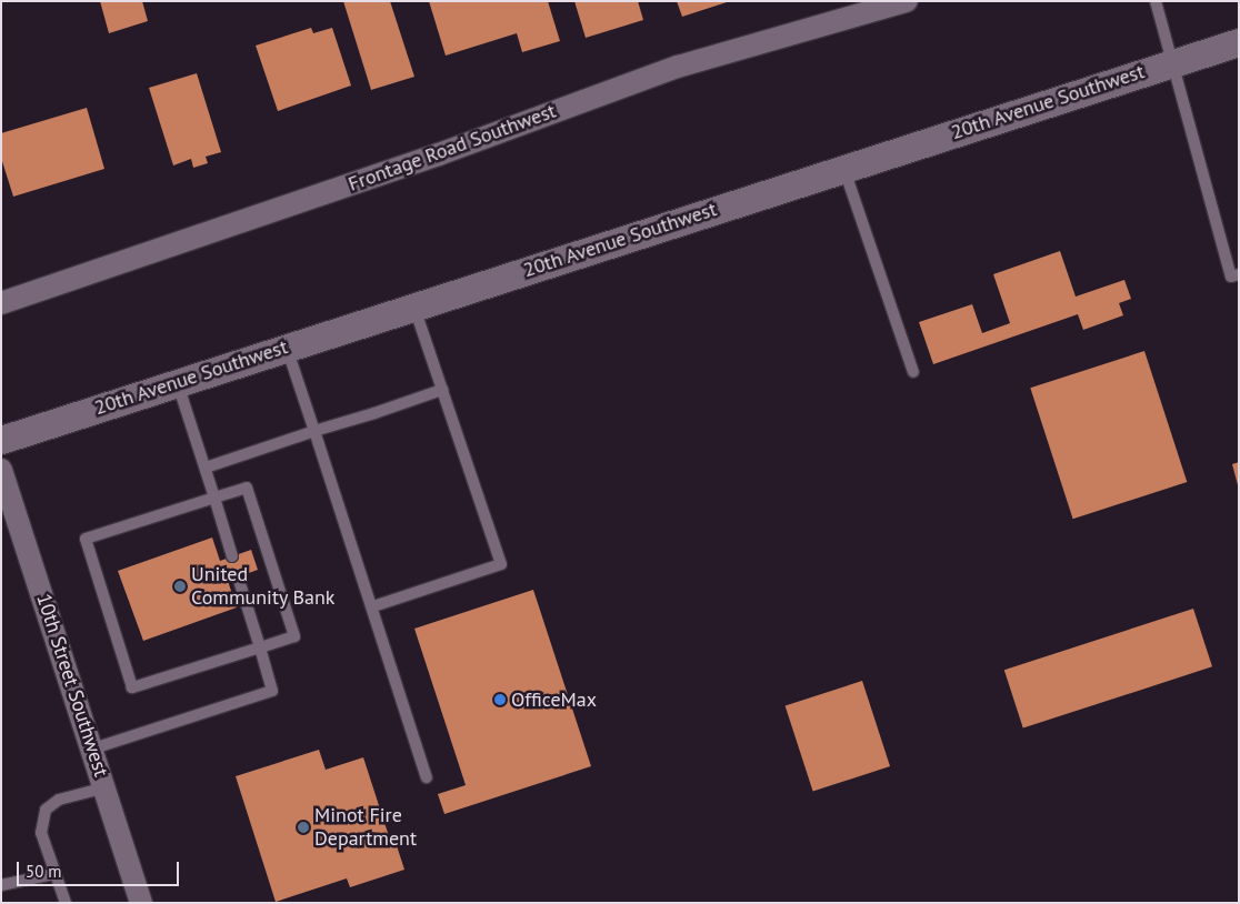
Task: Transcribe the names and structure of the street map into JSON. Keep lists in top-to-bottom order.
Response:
{
  "streets": {
    "street": ["20th Avenue Southwest", "Frontage Road Southwest", "10th Street Southwest"]
  },
  "places": ["United Community Bank", "OfficeMax", "Minot Fire Department"],
  "scale_bar": "50 m"
}
